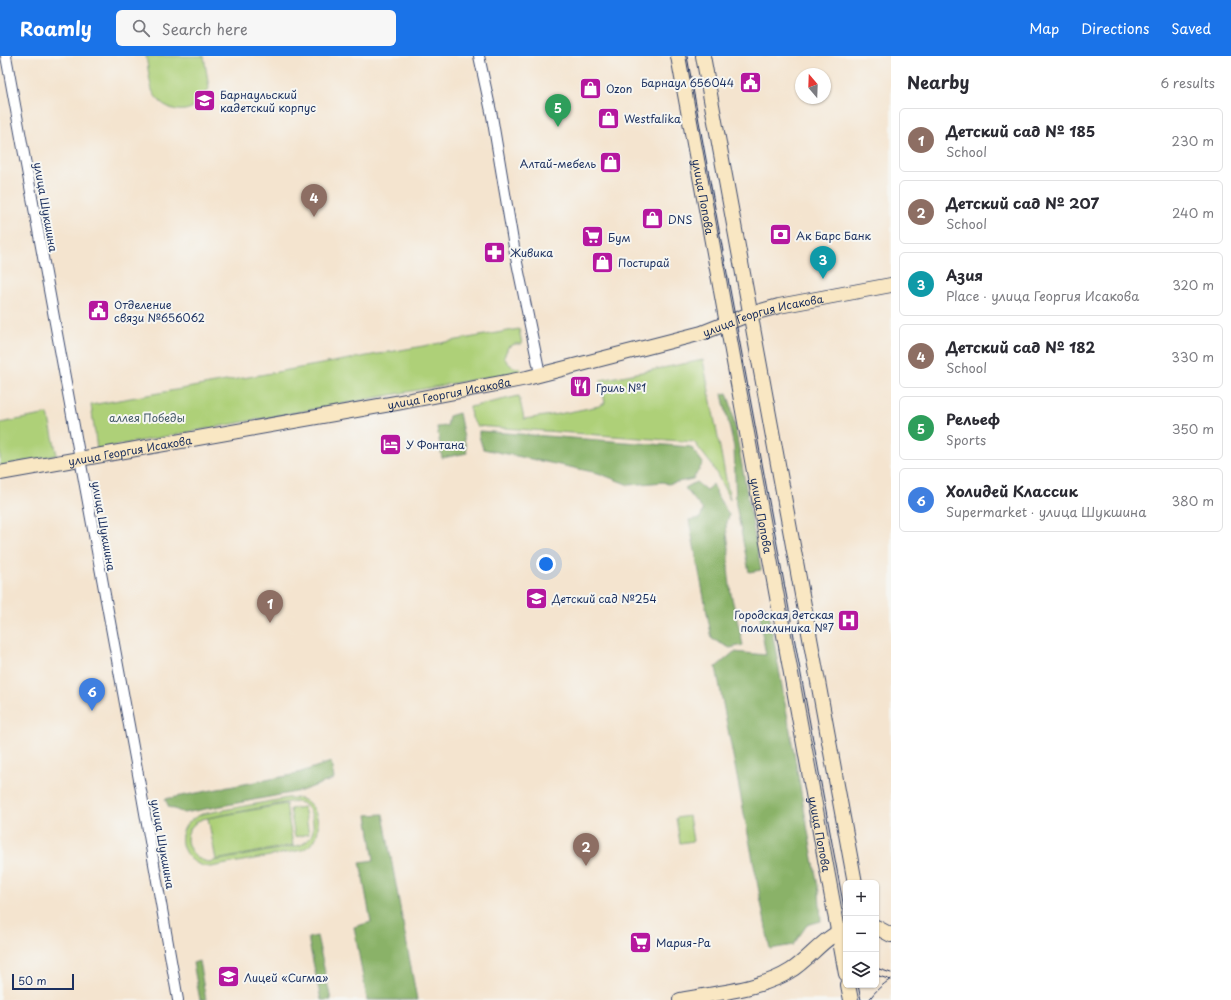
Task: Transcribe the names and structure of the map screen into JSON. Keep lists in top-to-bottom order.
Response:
{
  "streets": {
    "main road": ["улица Попова", "улица Георгия Исакова"],
    "street": ["улица Шукшина"]
  },
  "crossings": [
    ["улица Попова", "улица Георгия Исакова"],
    ["улица Шукшина", "улица Георгия Исакова"]
  ],
  "parks": ["аллея Победы"],
  "places": {
    "public building": ["Барнаул 656044", "Отделение связи №656062"],
    "shop": [
      "Ozon",
      "Westfalika",
      "Алтай-мебель",
      "DNS",
      "Постирай"
    ],
    "school or university": ["Барнаульский кадетский корпус", "Детский сад №254", "Лицей «Сигма»"],
    "bank": ["Ак Барс Банк"],
    "supermarket": ["Бум", "Мария-Ра"],
    "pharmacy": ["Живика"],
    "restaurant": ["Гриль №1"],
    "hotel": ["У Фонтана"],
    "hospital": ["Городская детская поликлиника №7"]
  },
  "scale_bar": "50 m",
  "north": "top",
  "page": {
    "header": "Roamly",
    "search": "Search here",
    "nav": ["Map", "Directions", "Saved"],
    "heading": ["Nearby", "6 results"],
    "pins": [
      "5",
      "4",
      "3",
      "1",
      "6",
      "2"
    ],
    "list": [
      {
        "mark": "1",
        "name": "Детский сад № 185",
        "note": "School",
        "value": "230 m"
      },
      {
        "mark": "2",
        "name": "Детский сад № 207",
        "note": "School",
        "value": "240 m"
      },
      {
        "mark": "3",
        "name": "Азия",
        "note": "Place · улица Георгия Исакова",
        "value": "320 m"
      },
      {
        "mark": "4",
        "name": "Детский сад № 182",
        "note": "School",
        "value": "330 m"
      },
      {
        "mark": "5",
        "name": "Рельеф",
        "note": "Sports",
        "value": "350 m"
      },
      {
        "mark": "6",
        "name": "Холидей Классик",
        "note": "Supermarket · улица Шукшина",
        "value": "380 m"
      }
    ],
    "map_buttons": ["+", "−"],
    "scale": "50 m"
  }
}
